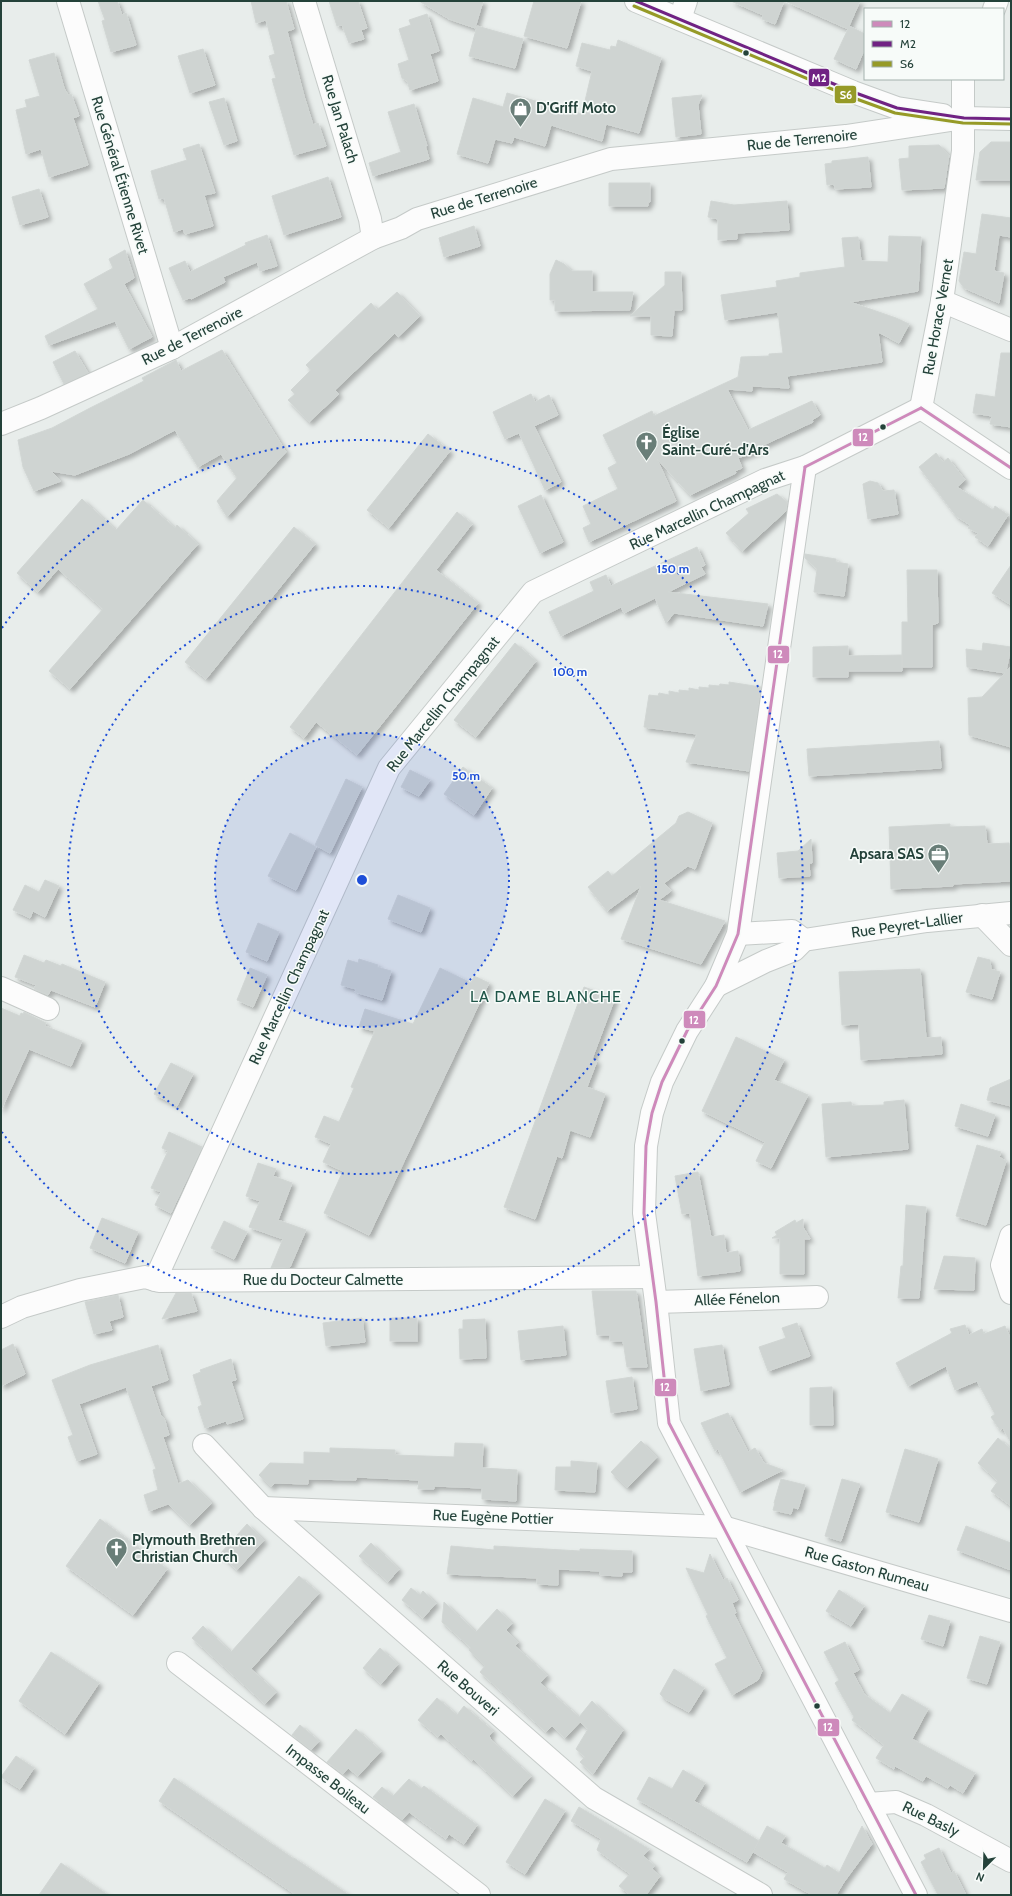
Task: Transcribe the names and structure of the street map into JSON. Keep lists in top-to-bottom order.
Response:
{
  "streets": {
    "street": [
      "Rue Jan Palach",
      "Rue de Terrenoire",
      "Rue Général Étienne Rivet",
      "Rue Horace Vernet",
      "Rue Marcellin Champagnat",
      "Rue Peyret-Lallier",
      "Rue du Docteur Calmette",
      "Allée Fénelon",
      "Rue Eugène Pottier",
      "Rue Gaston Rumeau",
      "Rue Bouveri",
      "Impasse Boileau",
      "Rue Basly"
    ]
  },
  "crossings": [
    ["Rue Jan Palach", "Rue de Terrenoire"],
    ["Rue de Terrenoire", "Rue Général Étienne Rivet"],
    ["Rue de Terrenoire", "Rue Horace Vernet"],
    ["Rue Horace Vernet", "Rue Marcellin Champagnat"],
    ["Rue Marcellin Champagnat", "Rue du Docteur Calmette"],
    ["Rue Eugène Pottier", "Rue Gaston Rumeau"],
    ["Rue Eugène Pottier", "Rue Bouveri"]
  ],
  "districts": ["LA DAME BLANCHE"],
  "places": {
    "shop": ["D'Griff Moto"],
    "church": ["Église Saint-Curé-d'Ars", "Plymouth Brethren Christian Church"],
    "office": ["Apsara SAS"]
  },
  "lines": ["transit line M2", "transit line S6", "transit line 12"],
  "legend": ["12", "M2", "S6"],
  "north": "bottom left",
  "rings": ["150 m", "100 m", "50 m"]
}
